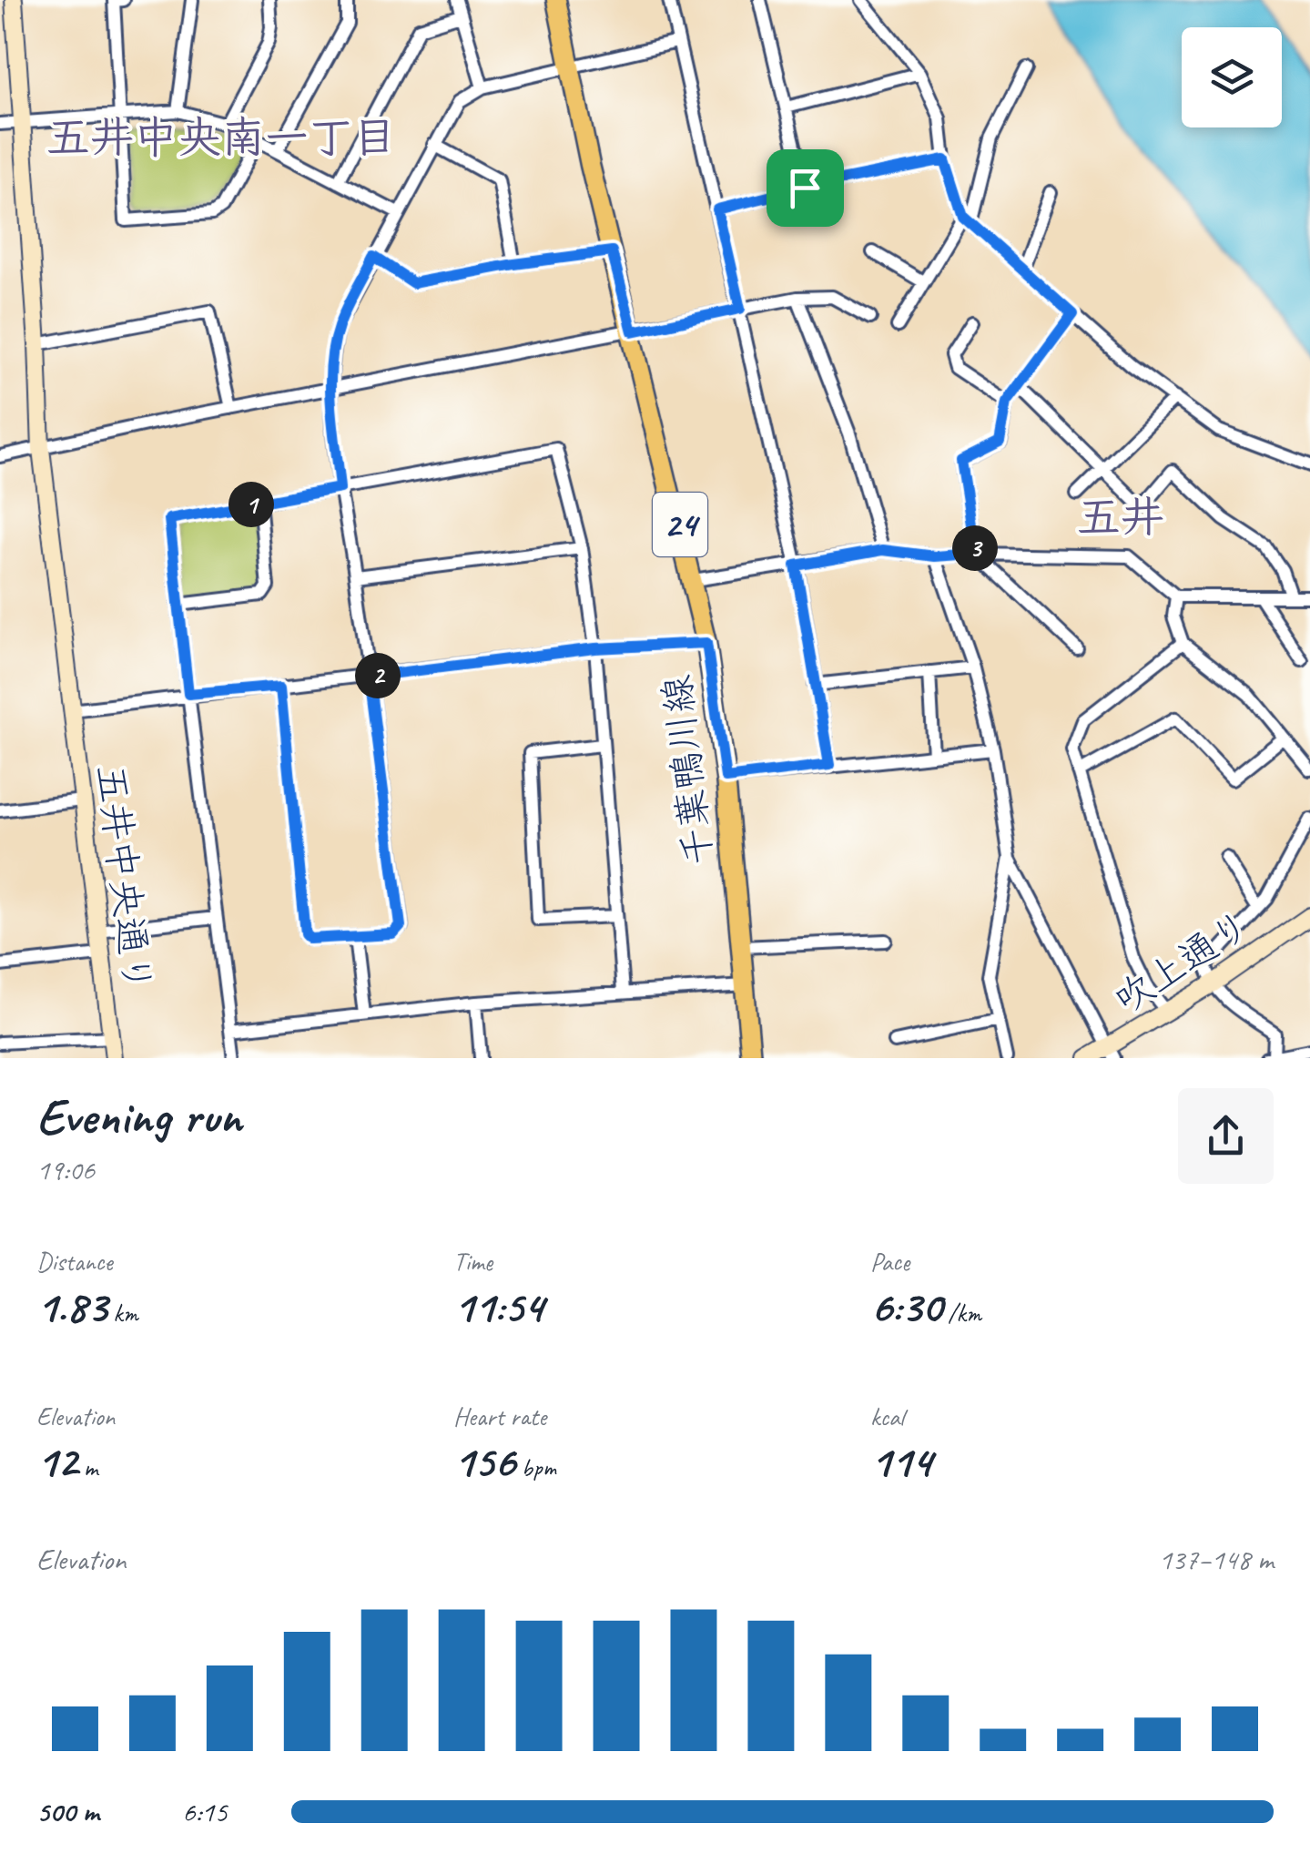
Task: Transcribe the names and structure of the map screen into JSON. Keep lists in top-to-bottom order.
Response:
{
  "streets": {
    "main road": ["24", "千葉鴨川線"],
    "street": ["五井中央通り", "吹上通り"]
  },
  "districts": ["五井中央南一丁目", "五井"],
  "page": {
    "pins": ["1", "3", "2"],
    "heading": ["Evening run", "19:06"],
    "stats": [
      ["Distance", "1.83 km"],
      ["Time", "11:54"],
      ["Pace", "6:30 /km"],
      ["Elevation", "12 m"],
      ["Heart rate", "156 bpm"],
      ["kcal", "114"]
    ],
    "chart": ["Elevation", "137–148 m"],
    "list": [
      {
        "name": "500 m",
        "note": "6:15"
      }
    ]
  }
}
